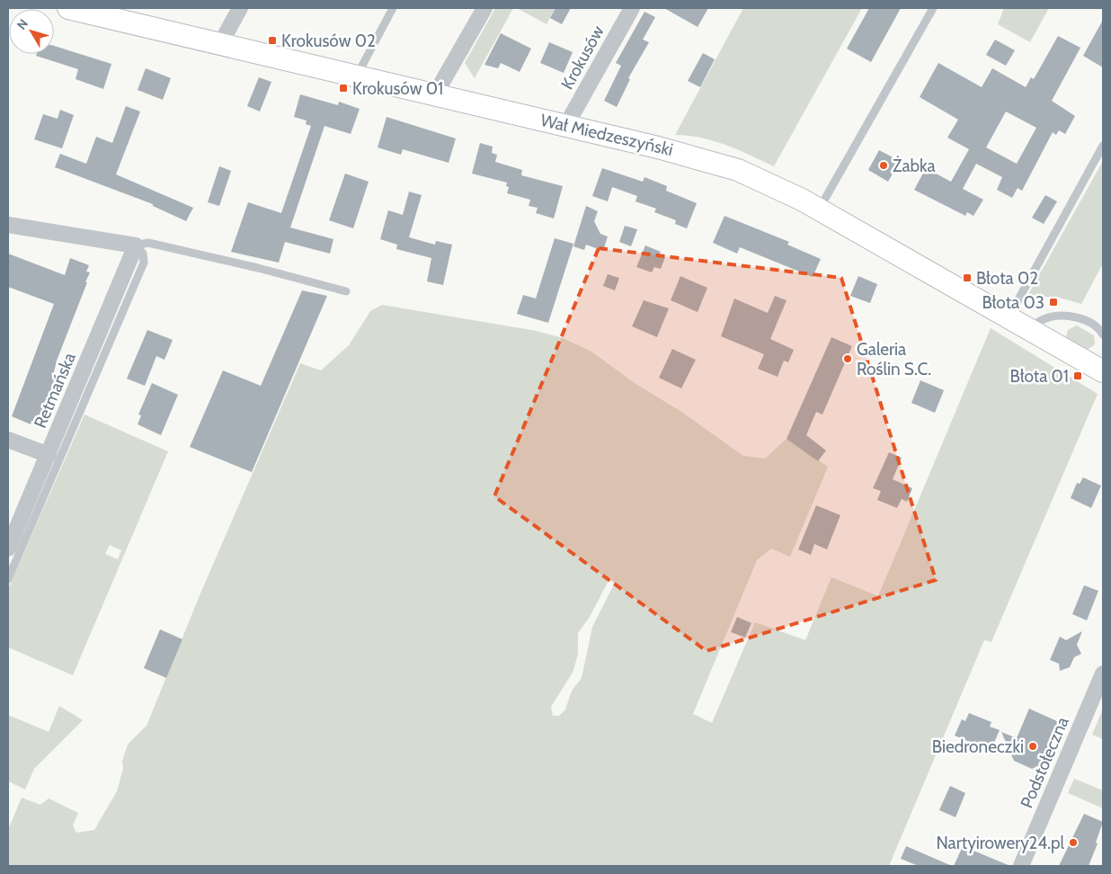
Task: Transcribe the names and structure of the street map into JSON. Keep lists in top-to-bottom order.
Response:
{
  "streets": {
    "main road": ["Wał Miedzeszyński"],
    "street": ["Krokusów", "Retmańska", "Podstołeczna"]
  },
  "crossings": [
    ["Krokusów", "Wał Miedzeszyński"]
  ],
  "places": {
    "transit": [
      "Krokusów 02",
      "Krokusów 01",
      "Błota 02",
      "Błota 03",
      "Błota 01"
    ],
    "other": [
      "Żabka",
      "Galeria Roślin S.C.",
      "Biedroneczki",
      "Nartyirowery24.pl"
    ]
  },
  "north": "top left"
}
